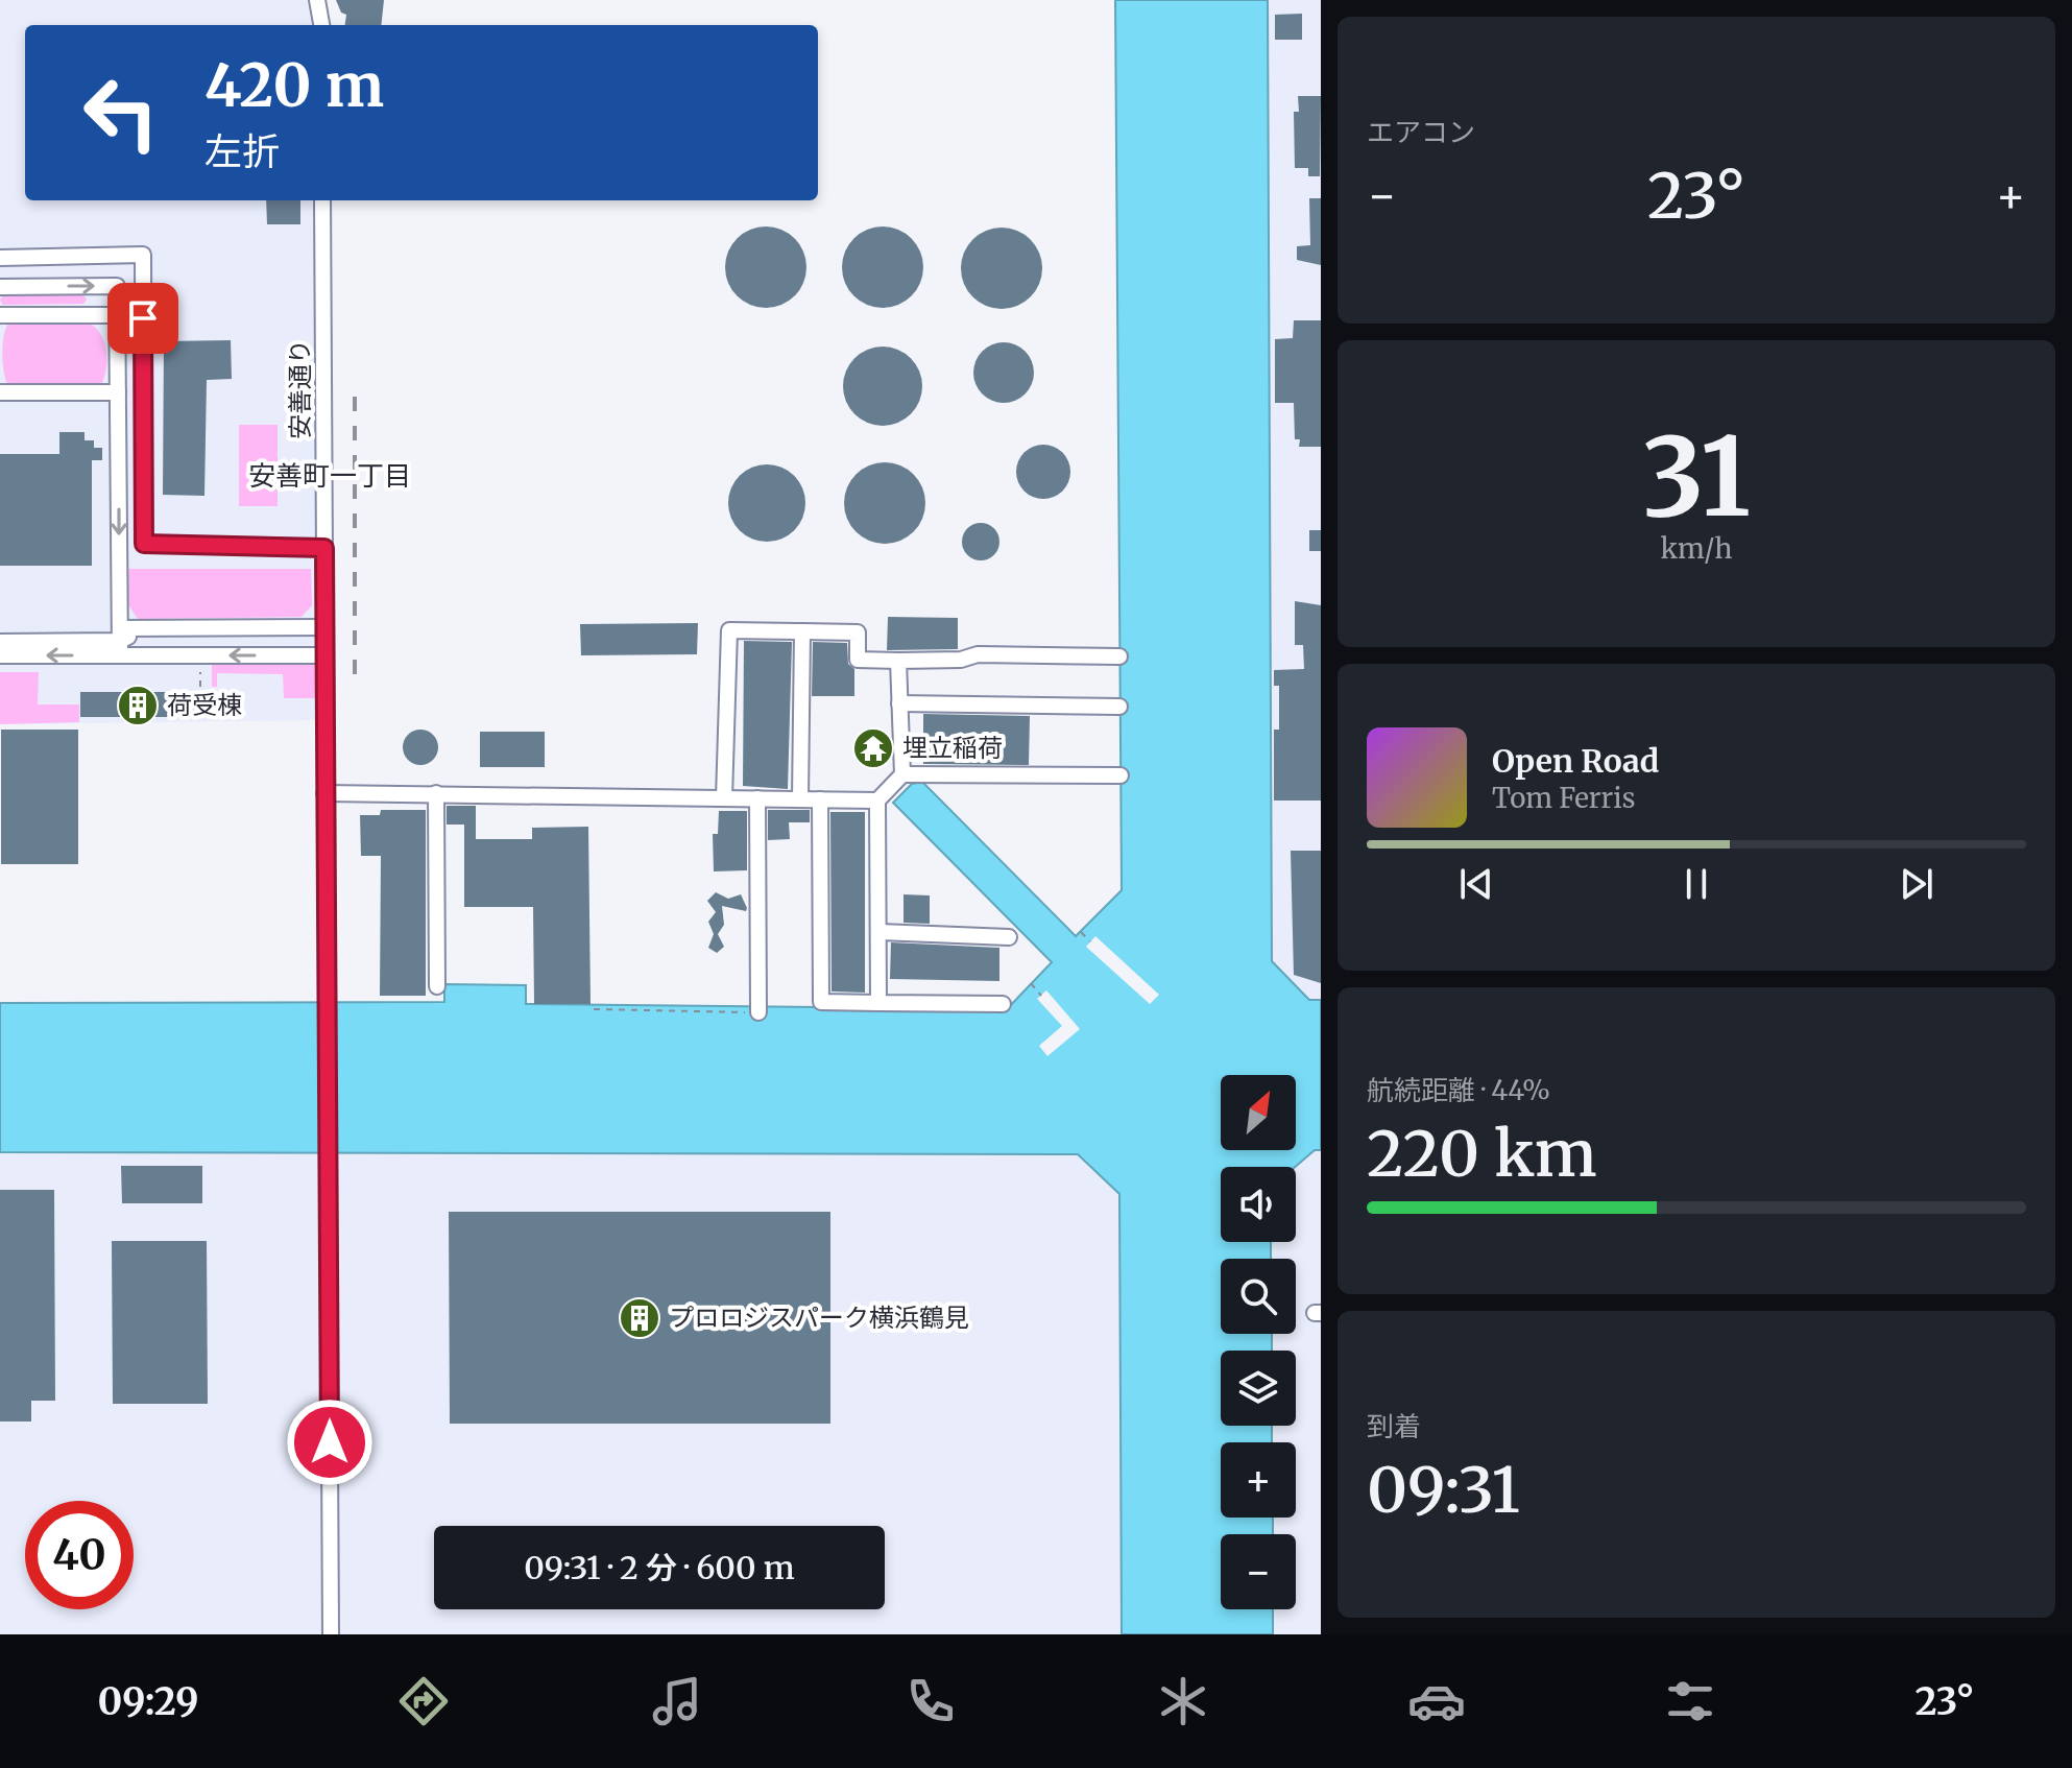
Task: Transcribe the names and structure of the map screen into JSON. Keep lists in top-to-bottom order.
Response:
{
  "streets": {
    "street": ["安善通り"]
  },
  "districts": ["安善町一丁目"],
  "places": {
    "building": ["荷受棟", "プロロジスパーク横浜鶴見"],
    "temple": ["埋立稲荷"]
  },
  "north": "top right",
  "page": {
    "tile": [
      "エアコン",
      ["31", "km/h"],
      ["航続距離 · 44%", "220 km"],
      ["到着", "09:31"]
    ],
    "turn": ["420 m", "左折"],
    "heat": ["−", "23°", "+"],
    "song": ["Open Road", "Tom Ferris"],
    "map_buttons": ["+", "−"],
    "limit": "40",
    "trip": "09:31 · 2 分 · 600 m",
    "tabs": ["09:29", "23°"]
  }
}
